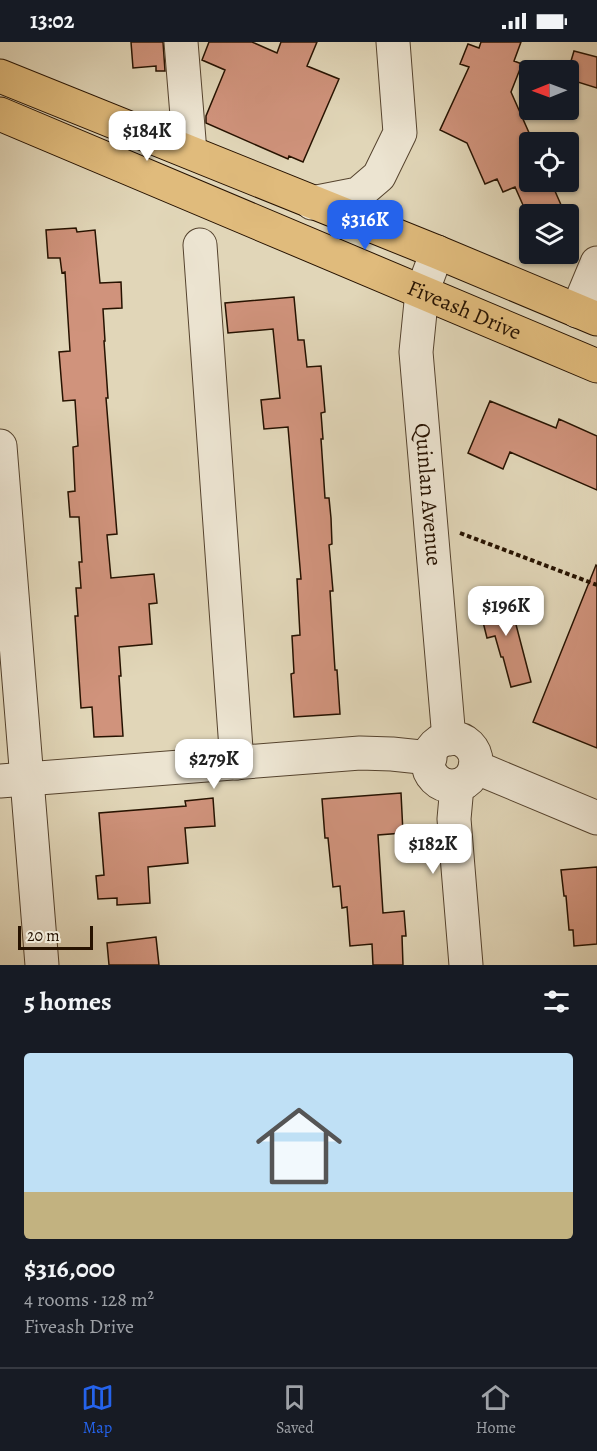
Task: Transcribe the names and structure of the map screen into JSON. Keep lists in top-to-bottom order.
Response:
{
  "streets": {
    "main road": ["Fiveash Drive"],
    "street": ["Quinlan Avenue"]
  },
  "crossings": [
    ["Fiveash Drive", "Quinlan Avenue"]
  ],
  "scale_bar": "20 m",
  "north": "left",
  "page": {
    "status": "13:02",
    "price": [
      "$184K",
      "$316K",
      "$196K",
      "$279K",
      "$182K"
    ],
    "scale": "20 m",
    "heading": "5 homes",
    "list": [
      {
        "name": "$316,000",
        "note": "4 rooms · 128 m² · Fiveash Drive"
      }
    ],
    "tabs": ["Map", "Saved", "Home"]
  }
}
